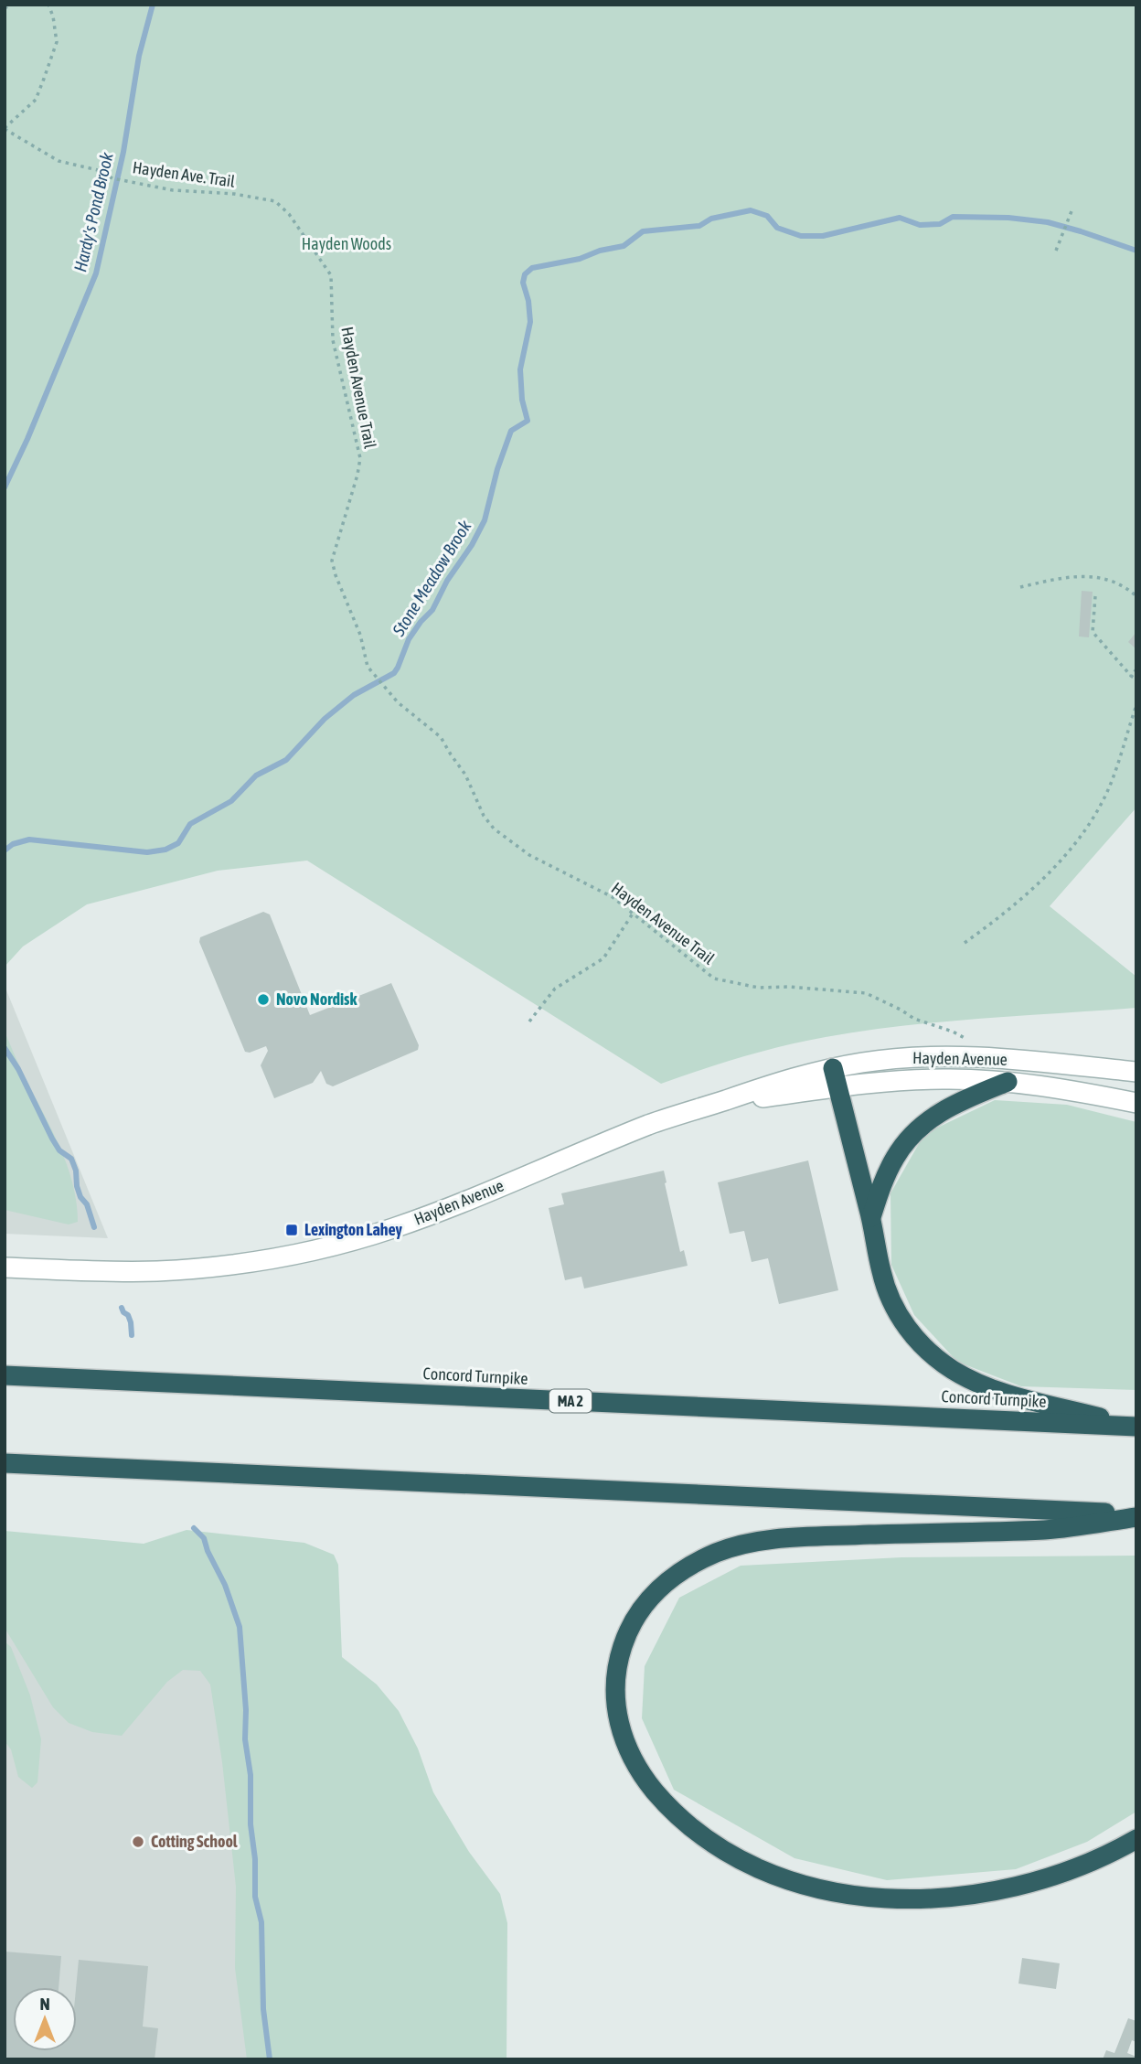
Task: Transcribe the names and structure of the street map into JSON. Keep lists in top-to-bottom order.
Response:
{
  "streets": {
    "highway": ["Concord Turnpike", "MA 2"],
    "street": ["Hayden Avenue"],
    "path": ["Hayden Ave. Trail", "Hayden Avenue Trail"]
  },
  "crossings": [
    ["Hayden Ave. Trail", "Hayden Avenue Trail"]
  ],
  "water": ["Hardy's Pond Brook", "Stone Meadow Brook"],
  "parks": ["Hayden Woods"],
  "places": {
    "other": ["Novo Nordisk", "Cotting School"],
    "transit": ["Lexington Lahey"]
  },
  "north": "top"
}
